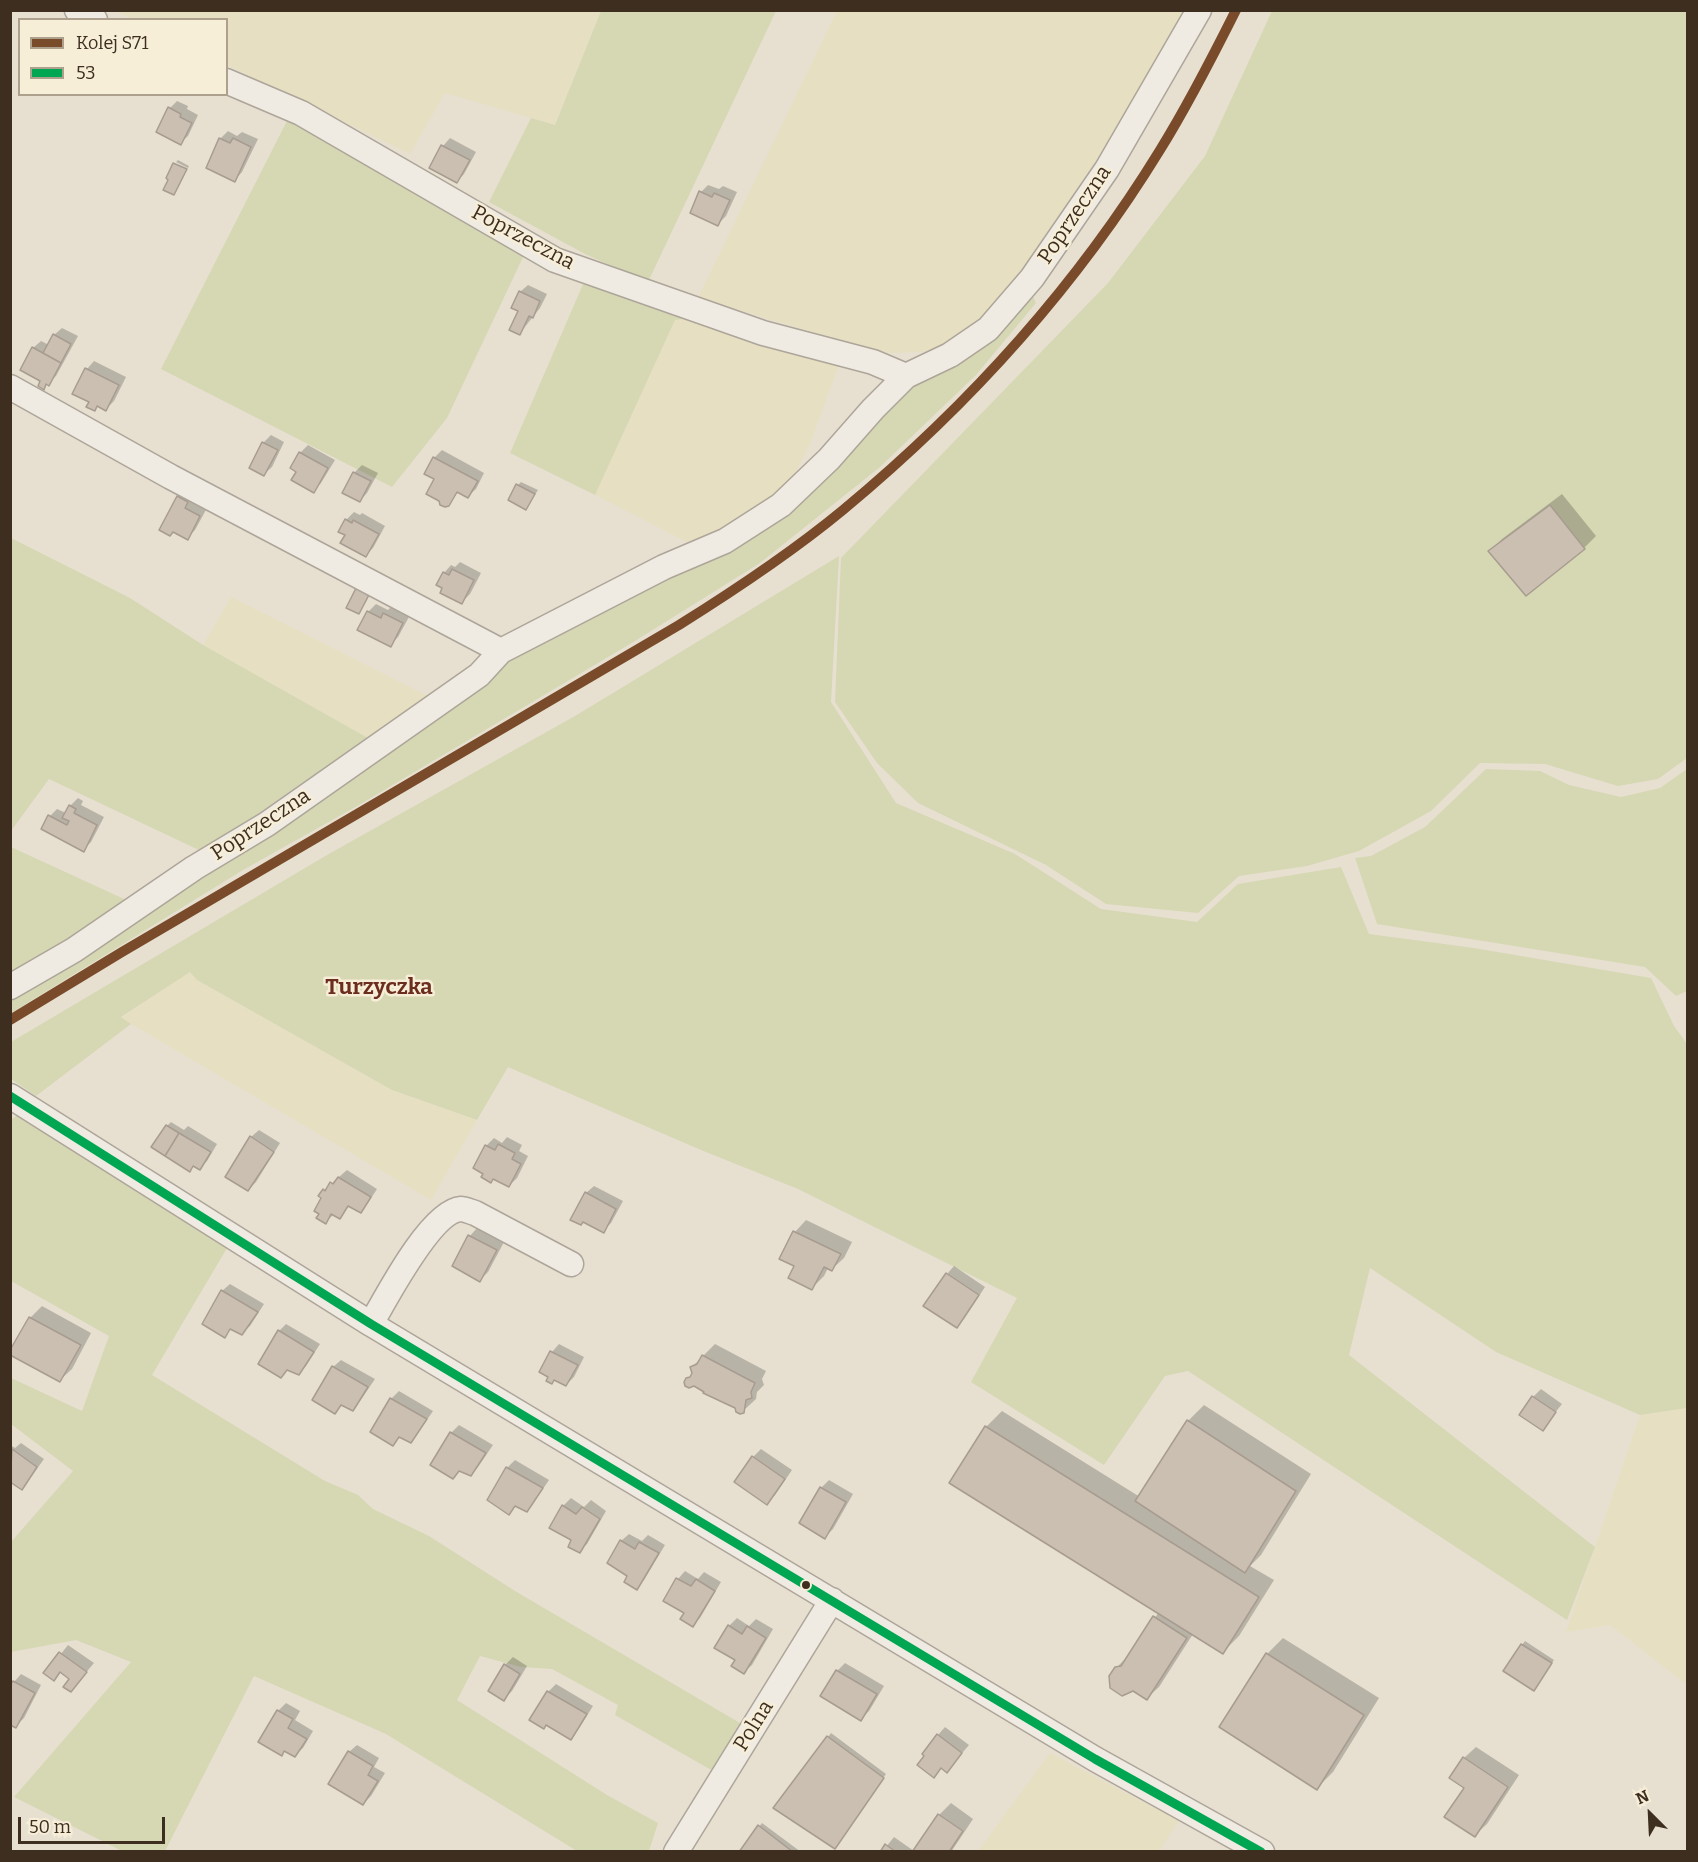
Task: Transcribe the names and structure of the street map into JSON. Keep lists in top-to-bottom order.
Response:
{
  "streets": {
    "street": ["Poprzeczna", "Polna"]
  },
  "districts": ["Turzyczka"],
  "lines": ["rail line S71", "transit line 53"],
  "legend": ["Kolej S71", "53"],
  "scale_bar": "50 m",
  "north": "top left"
}
